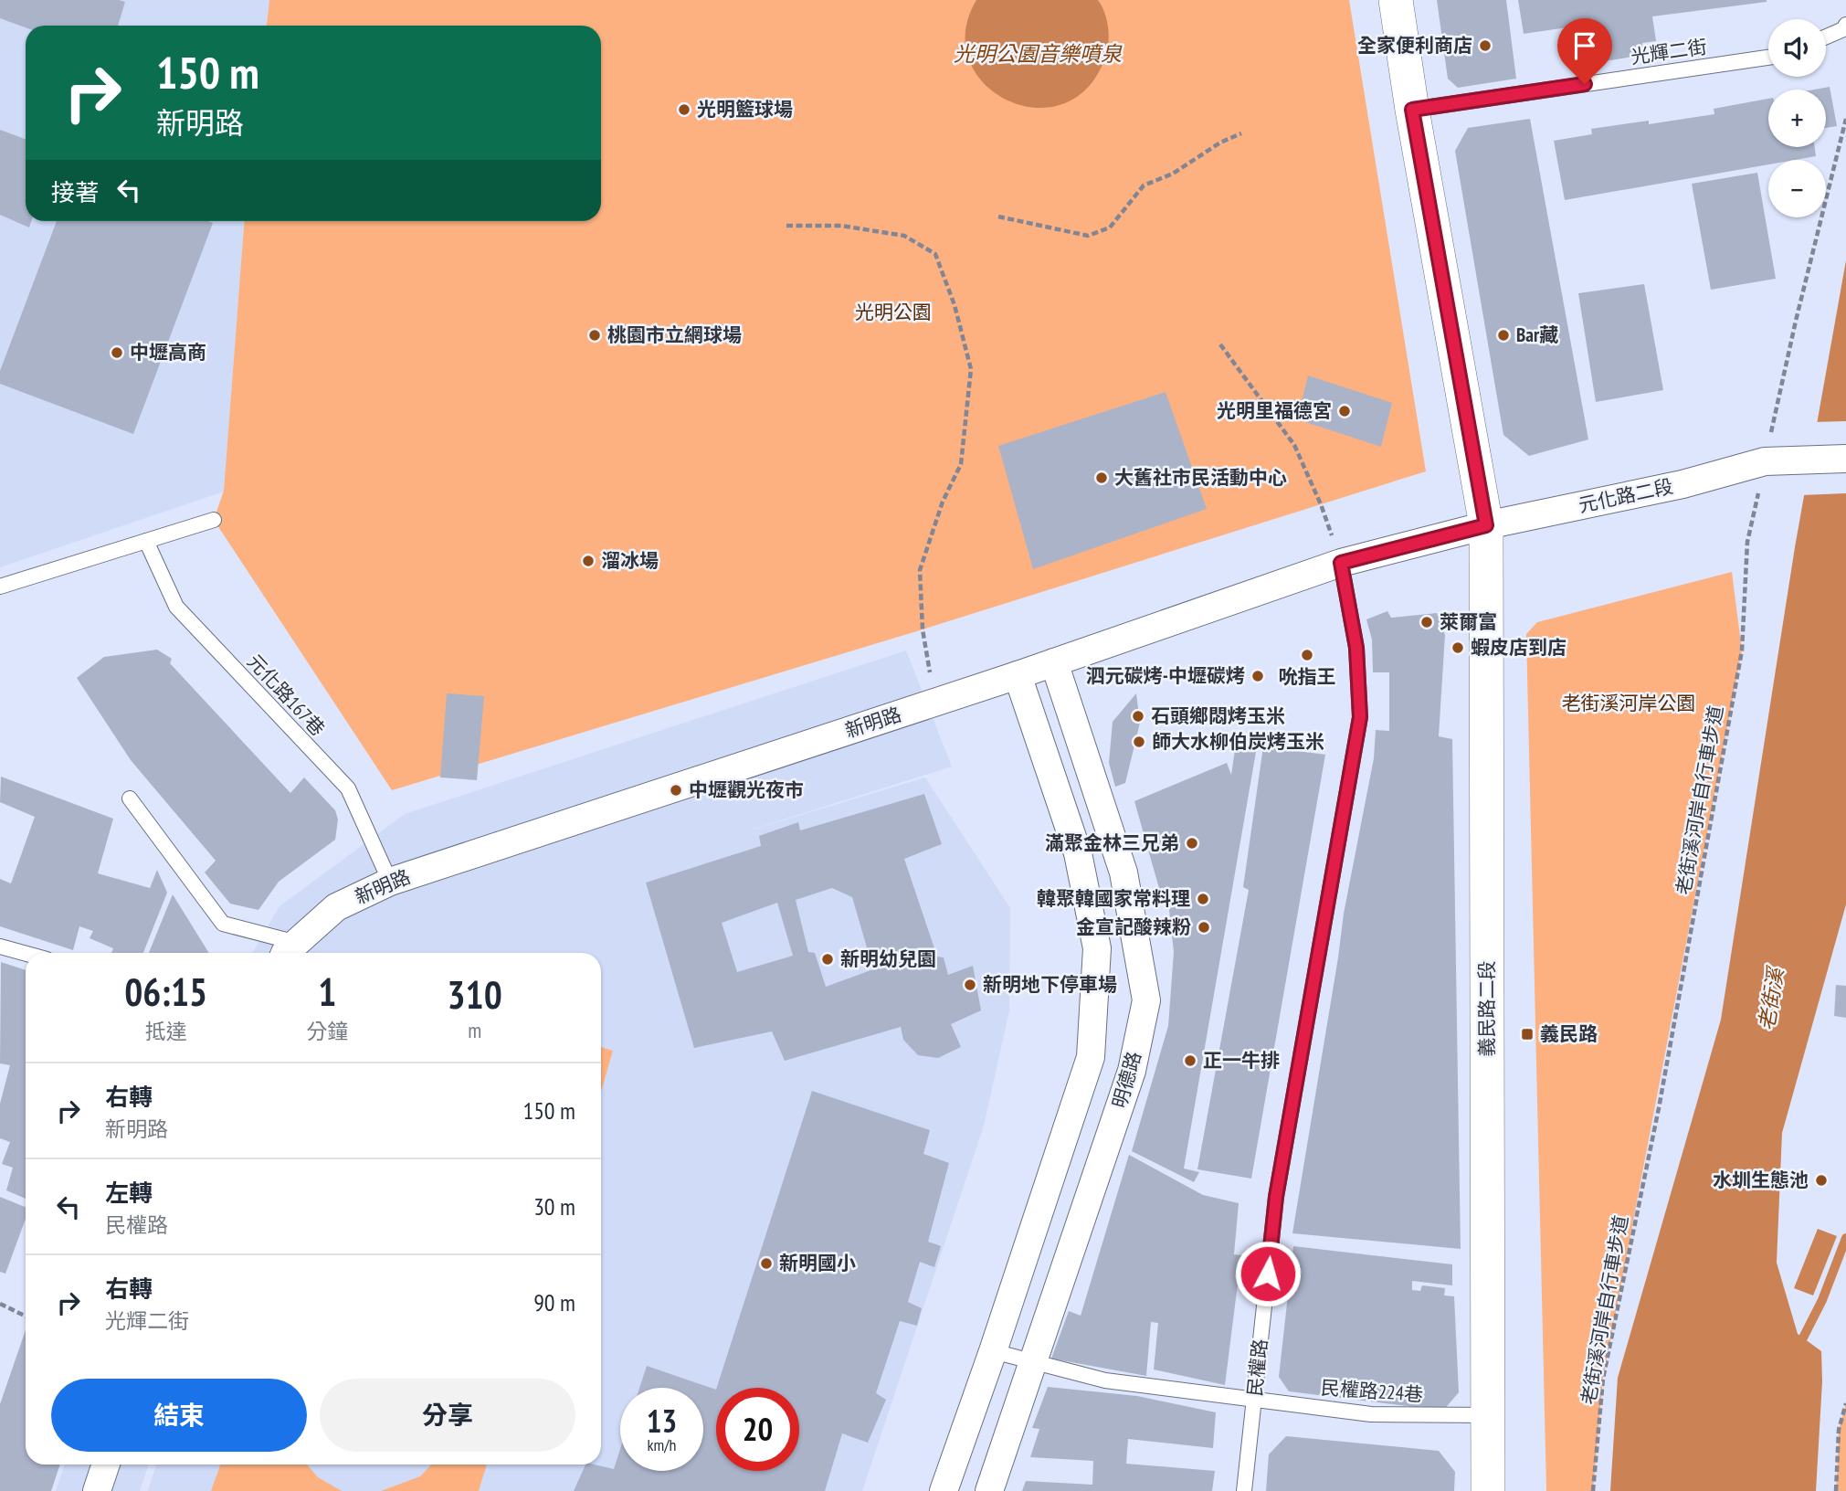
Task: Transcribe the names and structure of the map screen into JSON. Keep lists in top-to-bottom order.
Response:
{
  "streets": {
    "street": [
      "元化路二段",
      "新明路",
      "義民路二段",
      "明德路"
    ],
    "lane": [
      "光輝二街",
      "元化路167巷",
      "民權路",
      "民權路224巷"
    ],
    "path": ["老街溪河岸自行車步道"]
  },
  "crossings": [
    ["元化路二段", "新明路"],
    ["元化路二段", "老街溪河岸自行車步道"],
    ["元化路二段", "義民路二段"],
    ["元化路167巷", "新明路"],
    ["新明路", "義民路二段"],
    ["新明路", "明德路"],
    ["新明路", "民權路"],
    ["義民路二段", "民權路224巷"],
    ["明德路", "民權路224巷"],
    ["民權路", "民權路224巷"]
  ],
  "water": ["光明公園音樂噴泉", "老街溪"],
  "parks": ["光明公園", "老街溪河岸公園"],
  "places": {
    "other": [
      "全家便利商店",
      "光明籃球場",
      "桃園市立網球場",
      "Bar藏",
      "中壢高商",
      "光明里福德宮",
      "大舊社市民活動中心",
      "溜冰場",
      "萊爾富",
      "蝦皮店到店",
      "吮指王",
      "泗元碳烤-中壢碳烤",
      "石頭鄉悶烤玉米",
      "師大水柳伯炭烤玉米",
      "中壢觀光夜市",
      "滿聚金林三兄弟",
      "韓聚韓國家常料理",
      "金宣記酸辣粉",
      "新明幼兒園",
      "新明地下停車場",
      "正一牛排",
      "水圳生態池",
      "新明國小"
    ],
    "transit": ["義民路"]
  },
  "page": {
    "map_buttons": ["+", "−"],
    "turn": ["150 m", "新明路"],
    "then": "接著",
    "eta": [
      "06:15",
      "抵達",
      "1",
      "分鐘",
      "310",
      "m"
    ],
    "list": [
      {
        "name": "右轉",
        "note": "新明路",
        "value": "150 m"
      },
      {
        "name": "左轉",
        "note": "民權路",
        "value": "30 m"
      },
      {
        "name": "右轉",
        "note": "光輝二街",
        "value": "90 m"
      }
    ],
    "buttons": ["結束", "分享"],
    "speed": "13 km/h",
    "limit": "20"
  }
}
